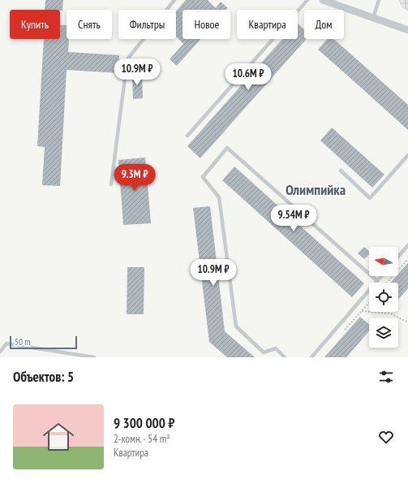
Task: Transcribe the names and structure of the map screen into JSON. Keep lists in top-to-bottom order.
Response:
{
  "districts": ["Олимпийка"],
  "scale_bar": "50 m",
  "north": "left",
  "page": {
    "chip": [
      "Купить",
      "Снять",
      "Фильтры",
      "Новое",
      "Квартира",
      "Дом"
    ],
    "price": [
      "10.9M ₽",
      "10.6M ₽",
      "9.3M ₽",
      "9.54M ₽",
      "10.9M ₽"
    ],
    "scale": "50 m",
    "heading": "Объектов: 5",
    "list": [
      {
        "name": "9 300 000 ₽",
        "note": "2-комн. · 54 m² · Квартира"
      }
    ]
  }
}
